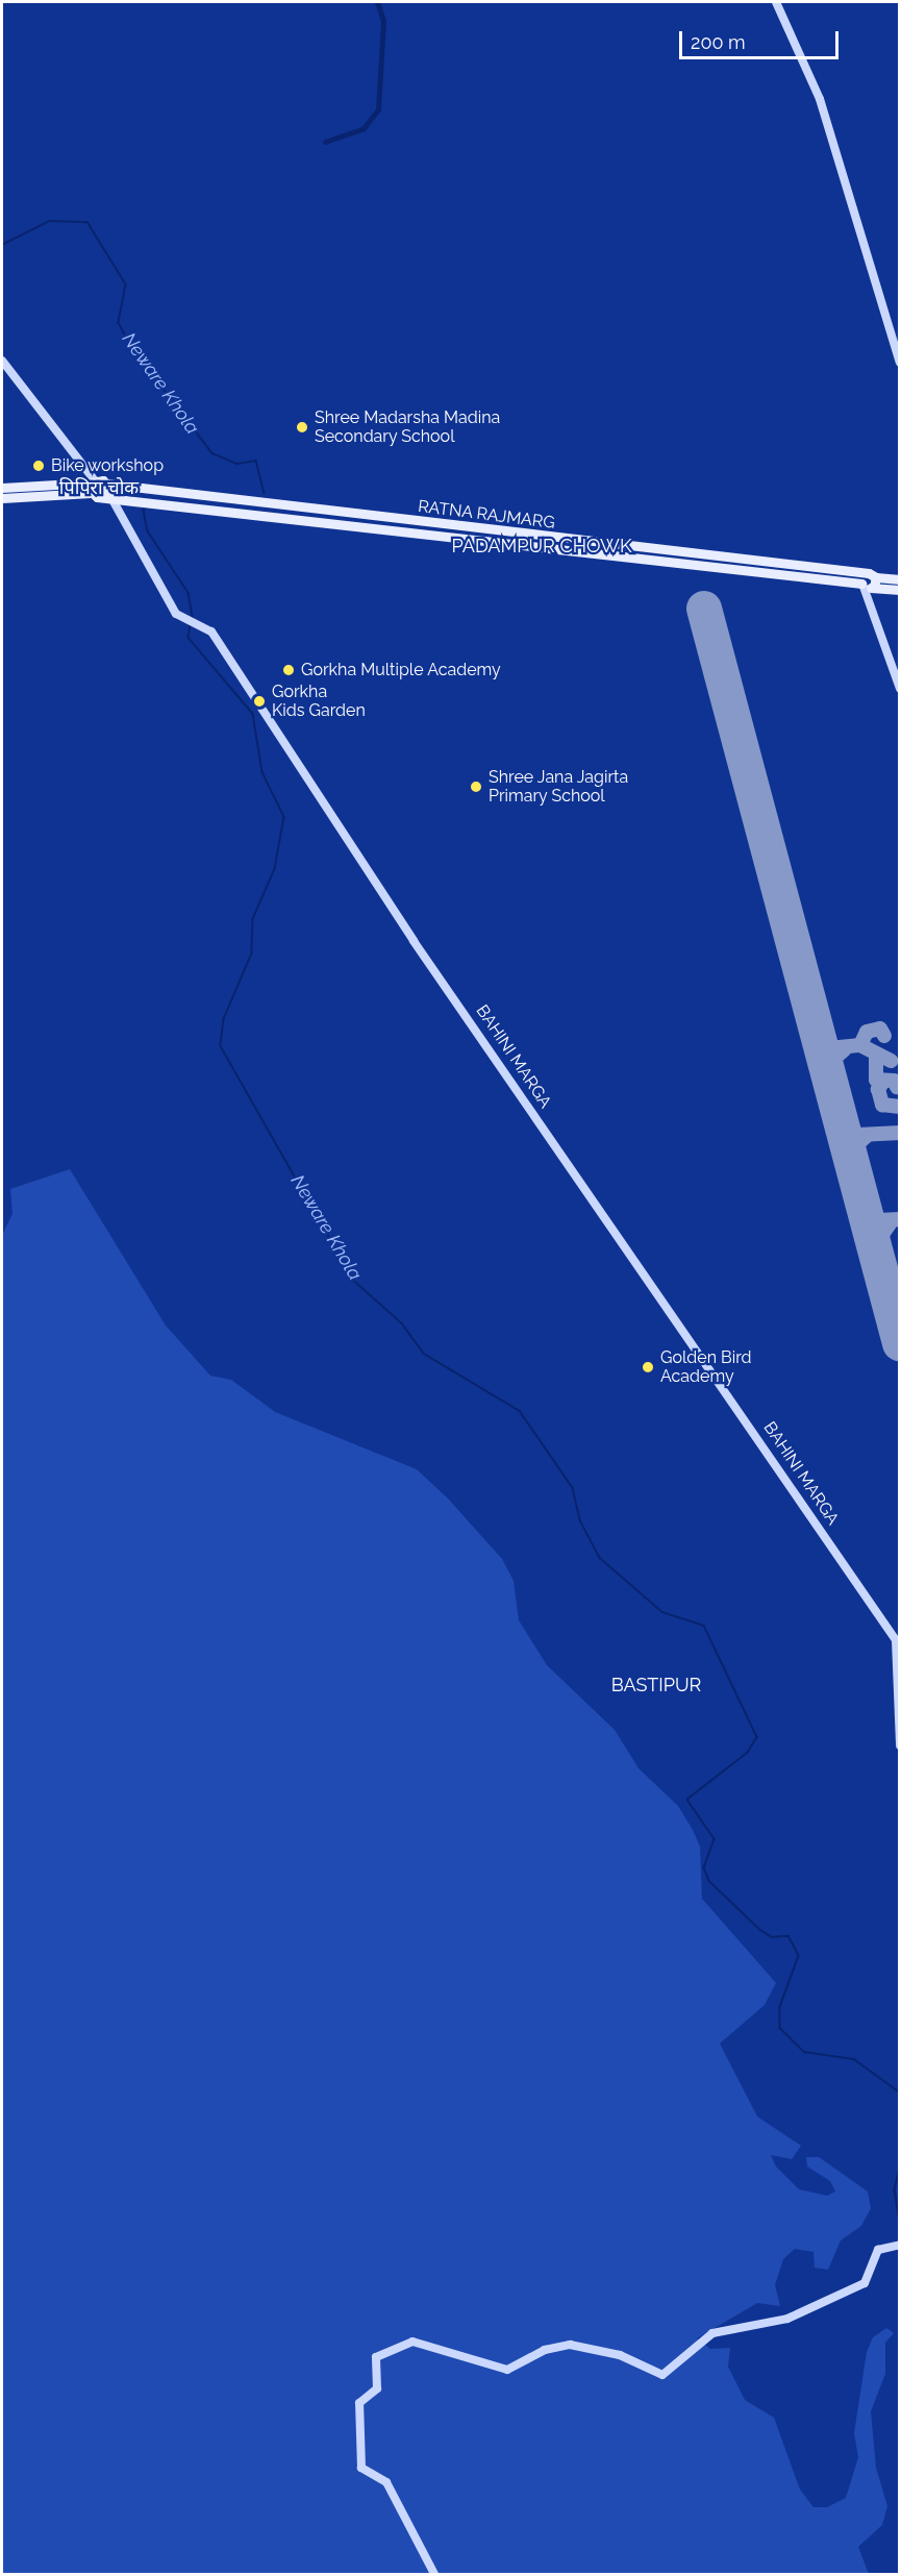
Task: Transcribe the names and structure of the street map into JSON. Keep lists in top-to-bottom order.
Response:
{
  "streets": {
    "main road": ["RATNA RAJMARG"],
    "street": ["BAHINI MARGA"]
  },
  "crossings": [
    ["RATNA RAJMARG", "BAHINI MARGA"]
  ],
  "districts": ["पिपिरा चोक", "PADAMPUR CHOWK", "BASTIPUR"],
  "water": ["Neware Khola"],
  "places": [
    "Shree Madarsha Madina Secondary School",
    "Bike workshop",
    "Gorkha Multiple Academy",
    "Gorkha Kids Garden",
    "Shree Jana Jagirta Primary School",
    "Golden Bird Academy"
  ],
  "scale_bar": "200 m"
}
